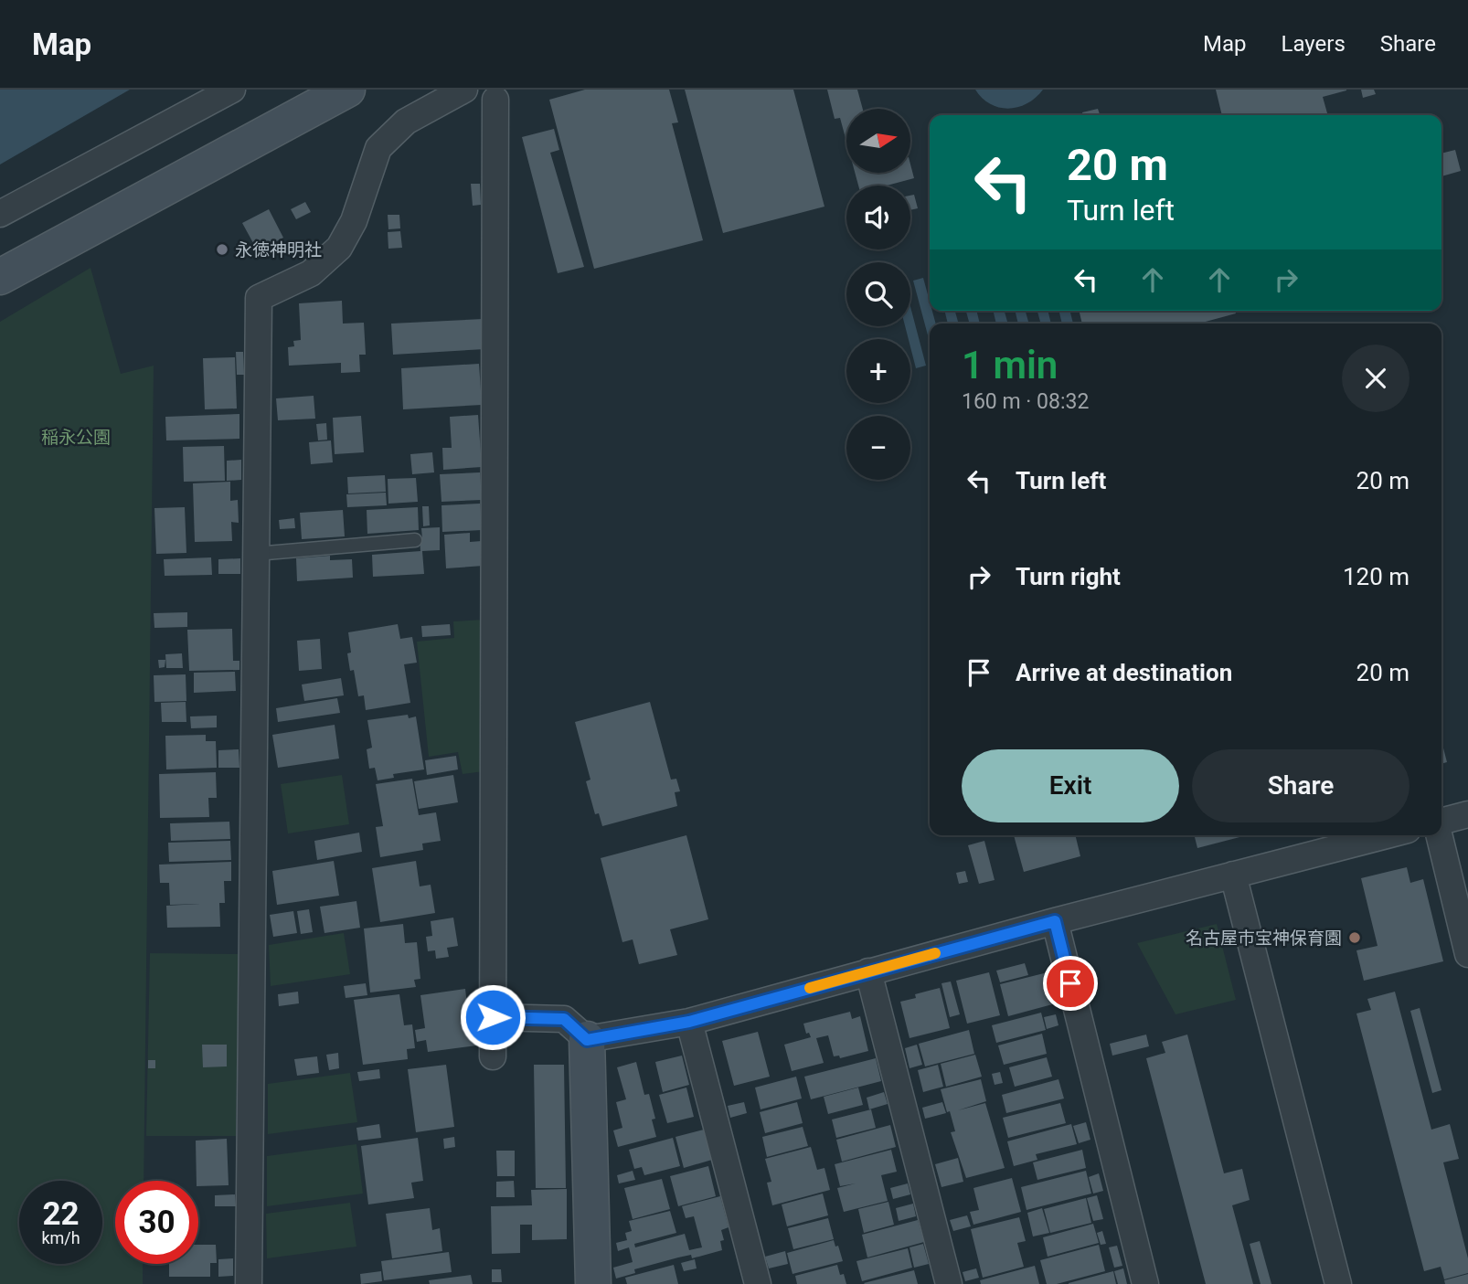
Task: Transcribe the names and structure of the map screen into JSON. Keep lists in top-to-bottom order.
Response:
{
  "parks": ["稲永公園"],
  "places": ["永徳神明社", "名古屋市宝神保育園"],
  "north": "right",
  "page": {
    "header": "Map",
    "nav": ["Map", "Layers", "Share"],
    "map_buttons": ["+", "−"],
    "turn": ["20 m", "Turn left"],
    "heading": ["1 min", "160 m · 08:32"],
    "list": [
      {
        "name": "Turn left",
        "value": "20 m"
      },
      {
        "name": "Turn right",
        "value": "120 m"
      },
      {
        "name": "Arrive at destination",
        "value": "20 m"
      }
    ],
    "buttons": ["Exit", "Share"],
    "speed": "22 km/h",
    "limit": "30"
  }
}
